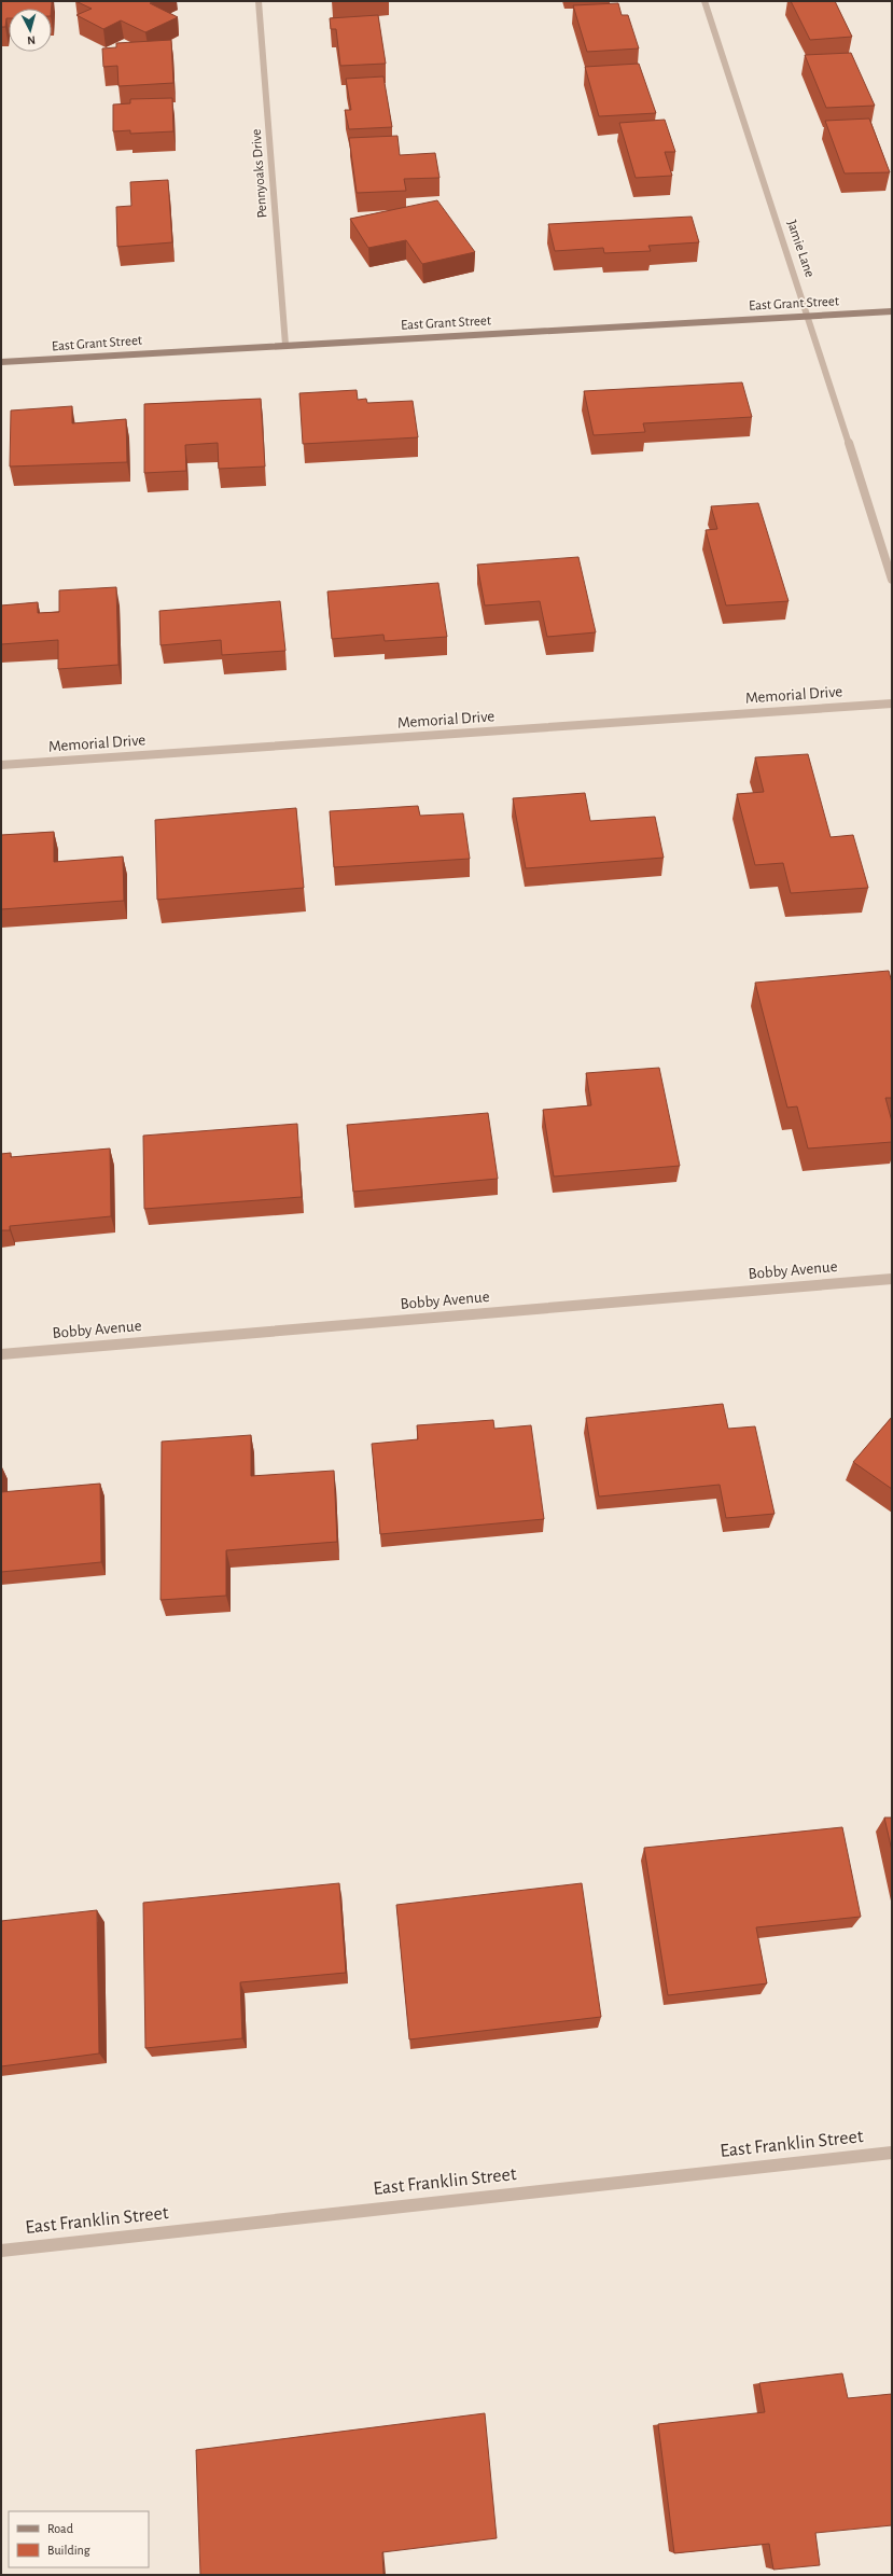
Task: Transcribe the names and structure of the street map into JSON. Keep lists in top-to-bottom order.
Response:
{
  "streets": {
    "main road": ["East Grant Street"],
    "street": [
      "Pennyoaks Drive",
      "Jamie Lane",
      "Memorial Drive",
      "Bobby Avenue",
      "East Franklin Street"
    ]
  },
  "crossings": [
    ["Pennyoaks Drive", "East Grant Street"],
    ["Jamie Lane", "East Grant Street"]
  ],
  "legend": ["Road", "Building"],
  "north": "bottom"
}
